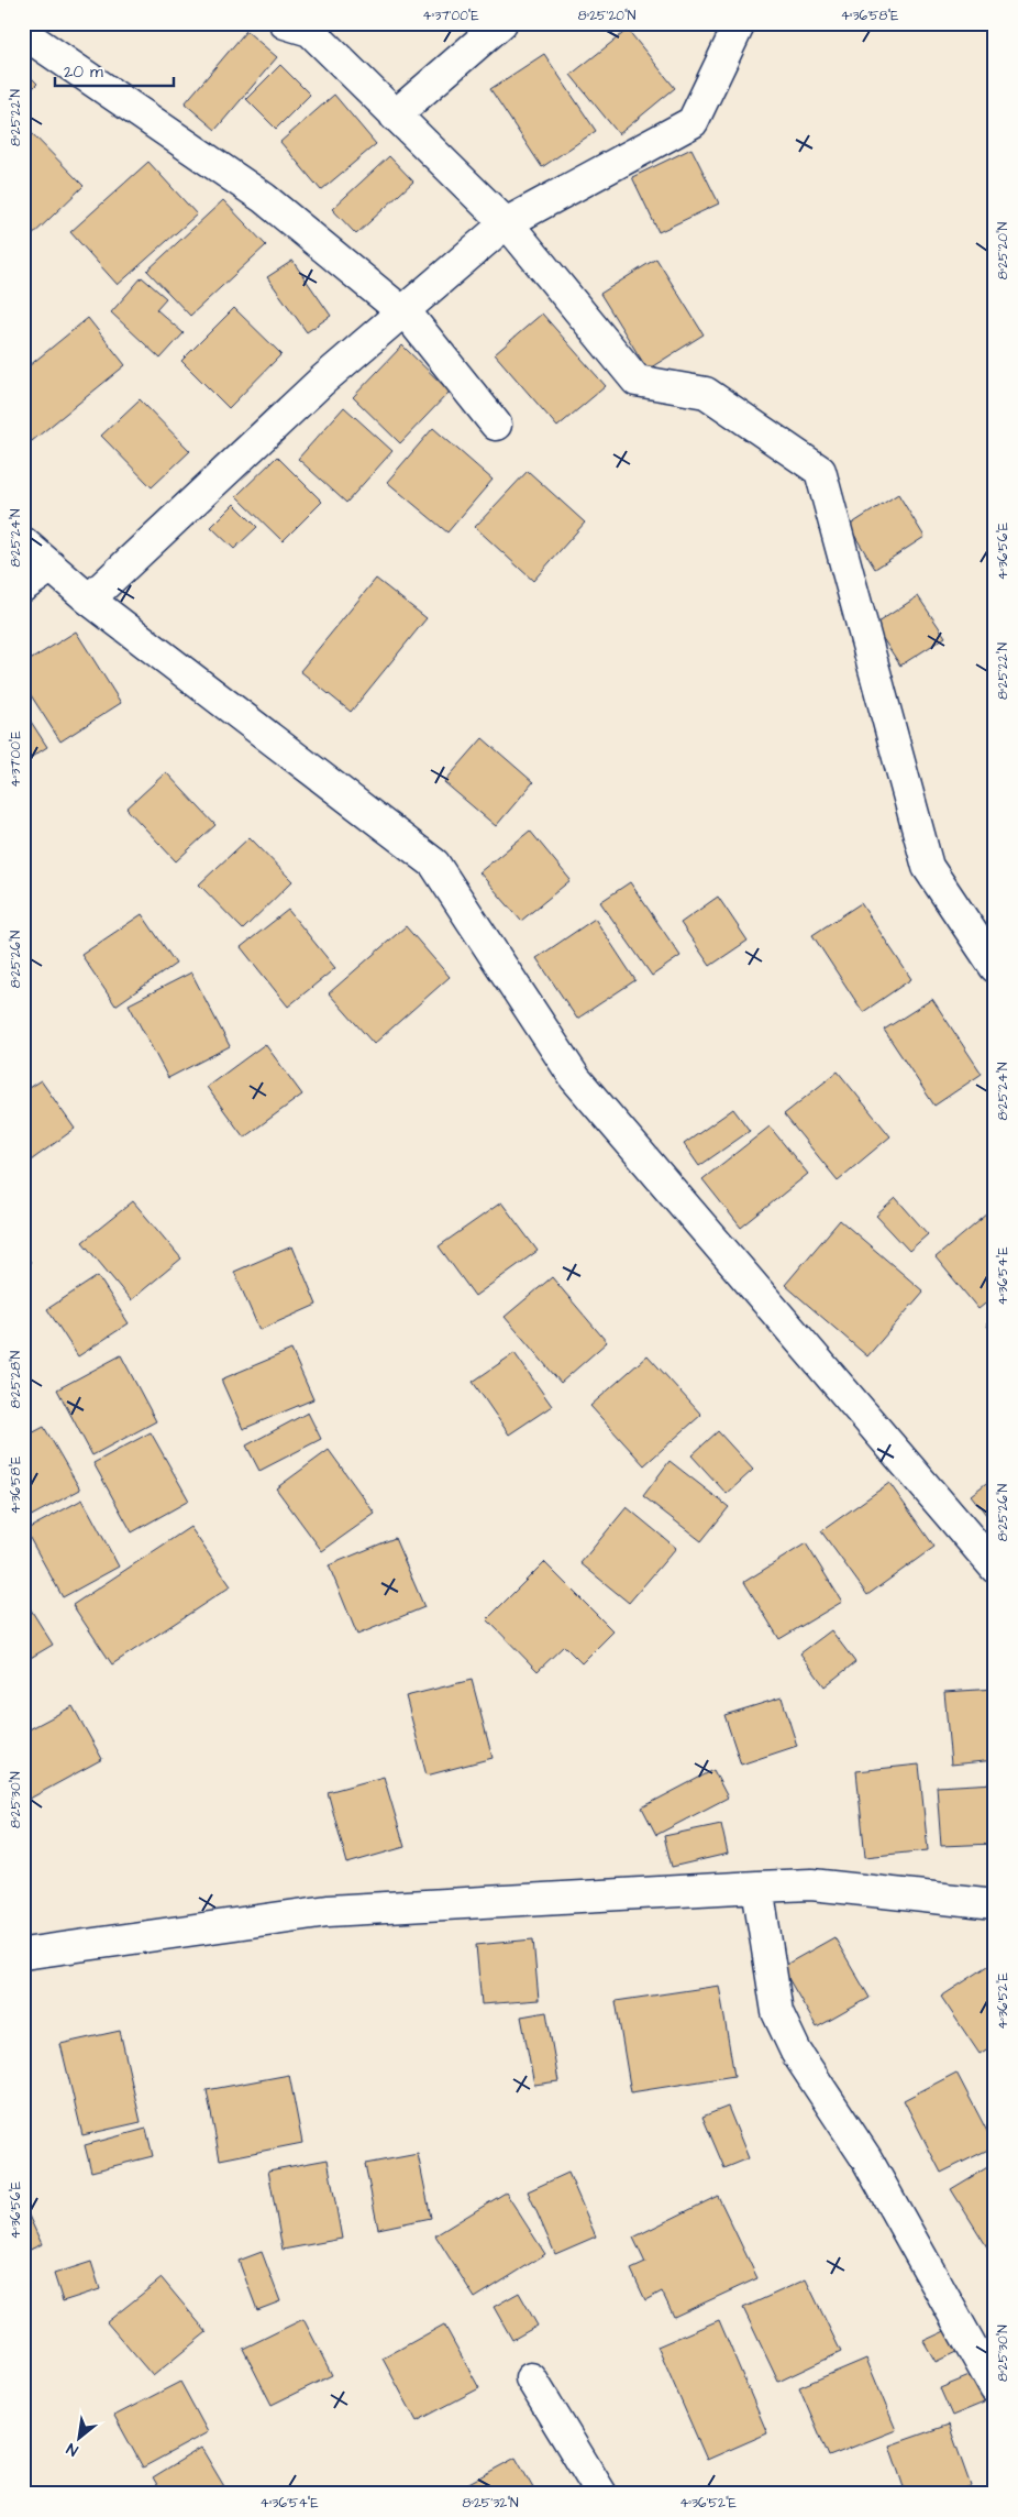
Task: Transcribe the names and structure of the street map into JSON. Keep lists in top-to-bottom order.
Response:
{
  "scale_bar": "20 m",
  "north": "bottom left",
  "coordinates": [
    "4°37'00\"E",
    "8°25'20\"N",
    "4°36'58\"E",
    "8°25'22\"N",
    "8°25'24\"N",
    "4°36'56\"E",
    "8°25'26\"N",
    "4°36'54\"E",
    "8°25'28\"N",
    "8°25'30\"N",
    "4°36'52\"E",
    "8°25'32\"N"
  ]
}
